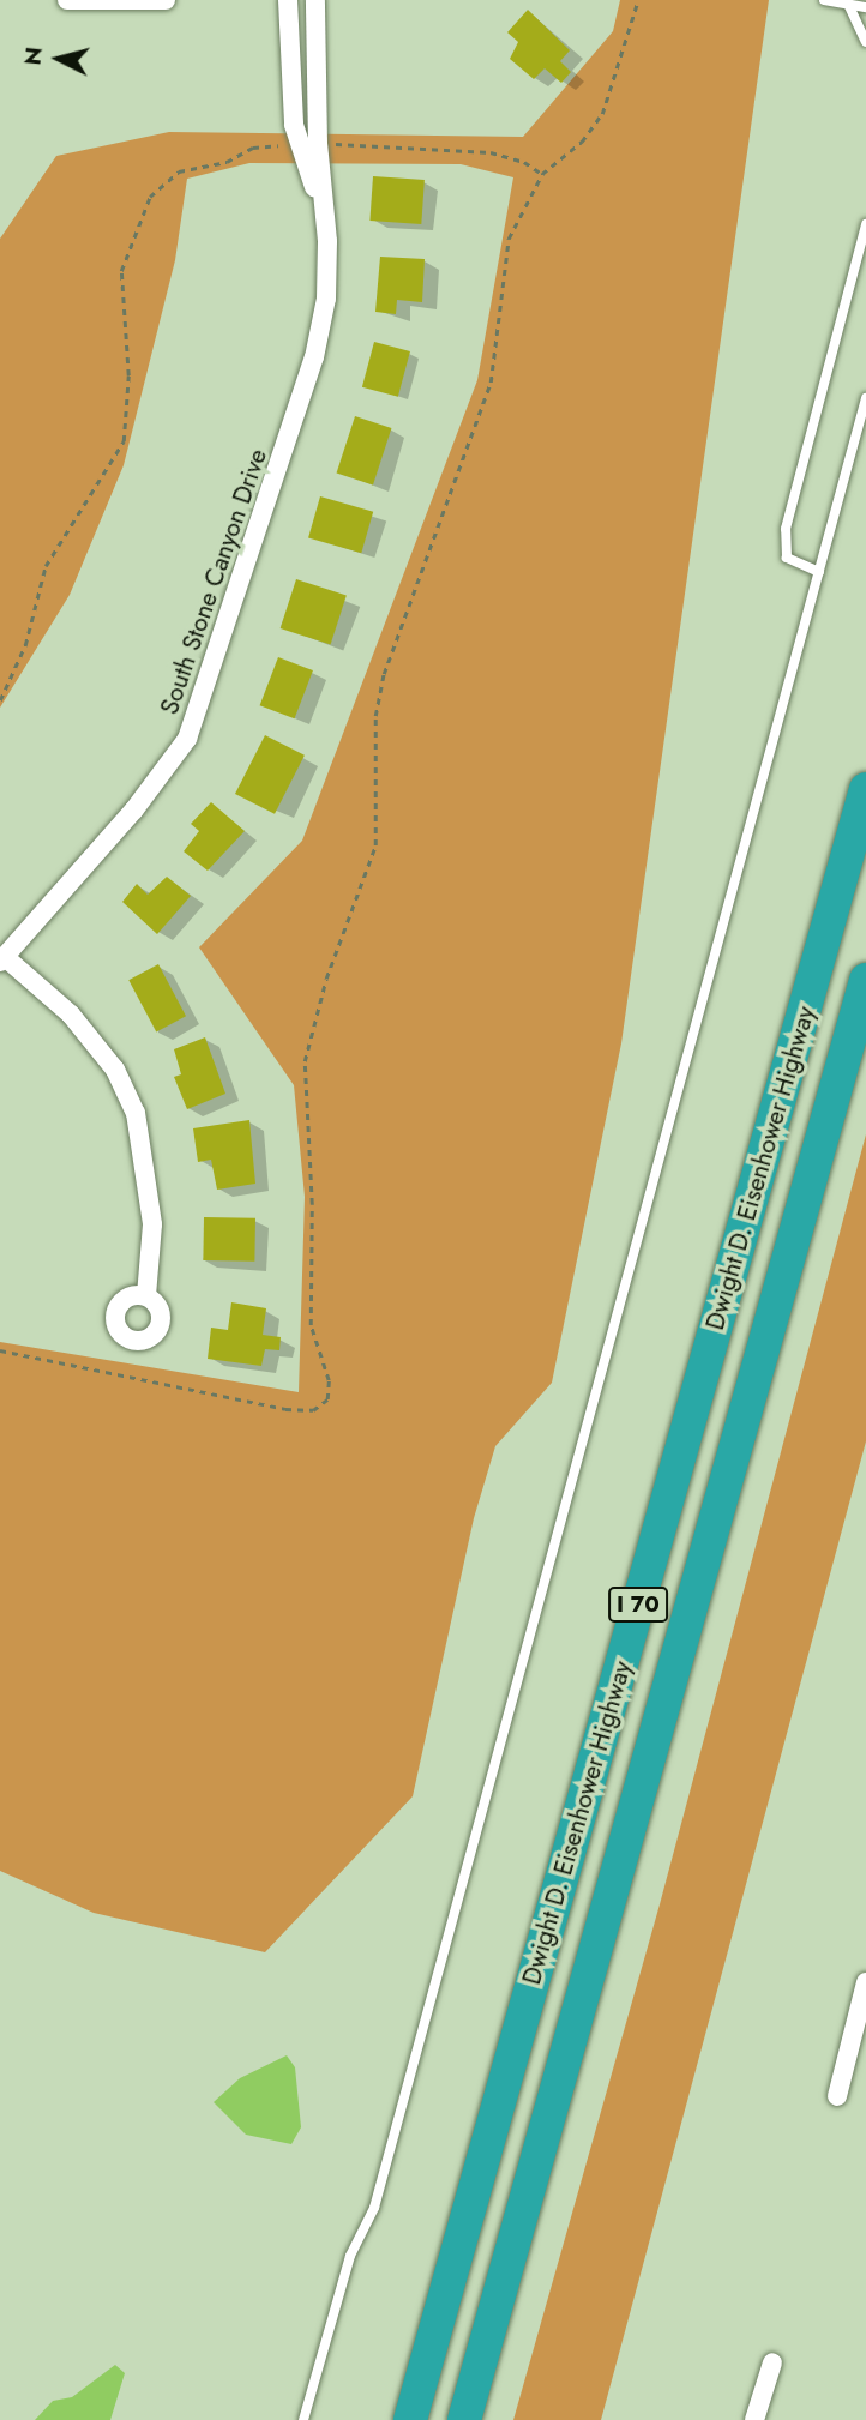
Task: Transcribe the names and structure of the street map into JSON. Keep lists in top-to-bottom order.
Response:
{
  "streets": {
    "highway": ["Dwight D. Eisenhower Highway", "I 70"],
    "street": ["South Stone Canyon Drive"]
  },
  "north": "left"
}
